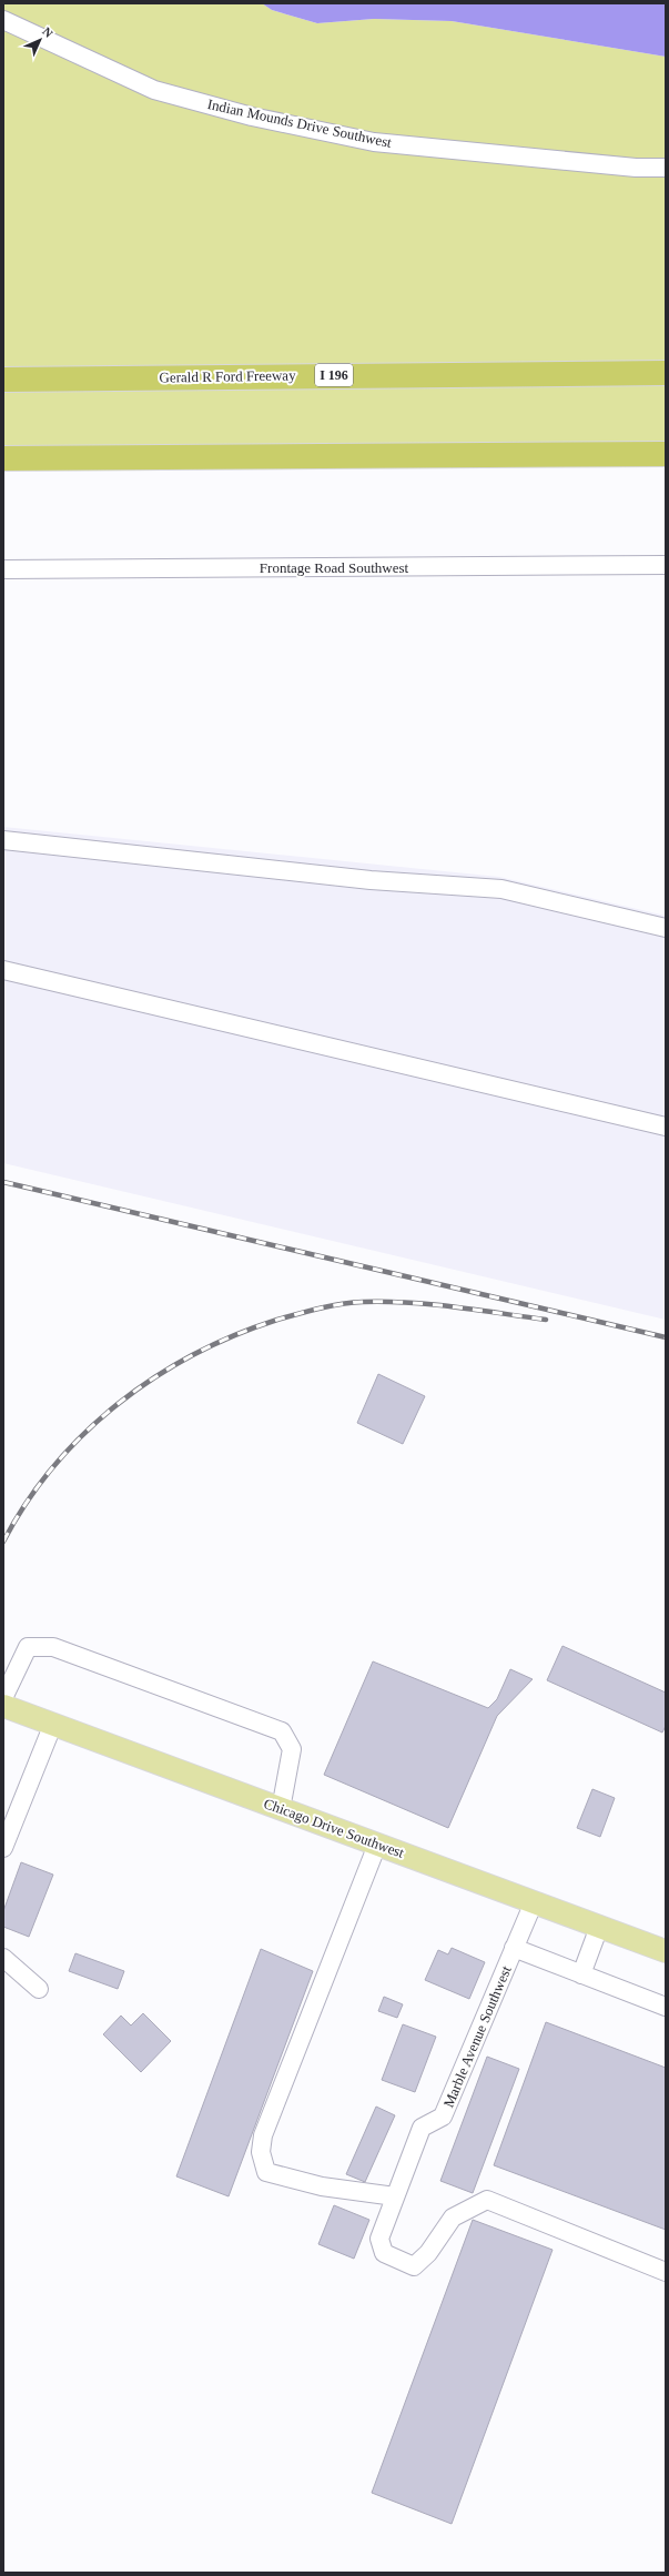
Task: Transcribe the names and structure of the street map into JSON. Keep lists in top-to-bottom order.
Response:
{
  "streets": {
    "highway": ["I 196", "Gerald R Ford Freeway"],
    "main road": ["Chicago Drive Southwest"],
    "street": ["Indian Mounds Drive Southwest", "Frontage Road Southwest", "Marble Avenue Southwest"]
  },
  "crossings": [
    ["Chicago Drive Southwest", "Marble Avenue Southwest"]
  ],
  "north": "top right"
}
